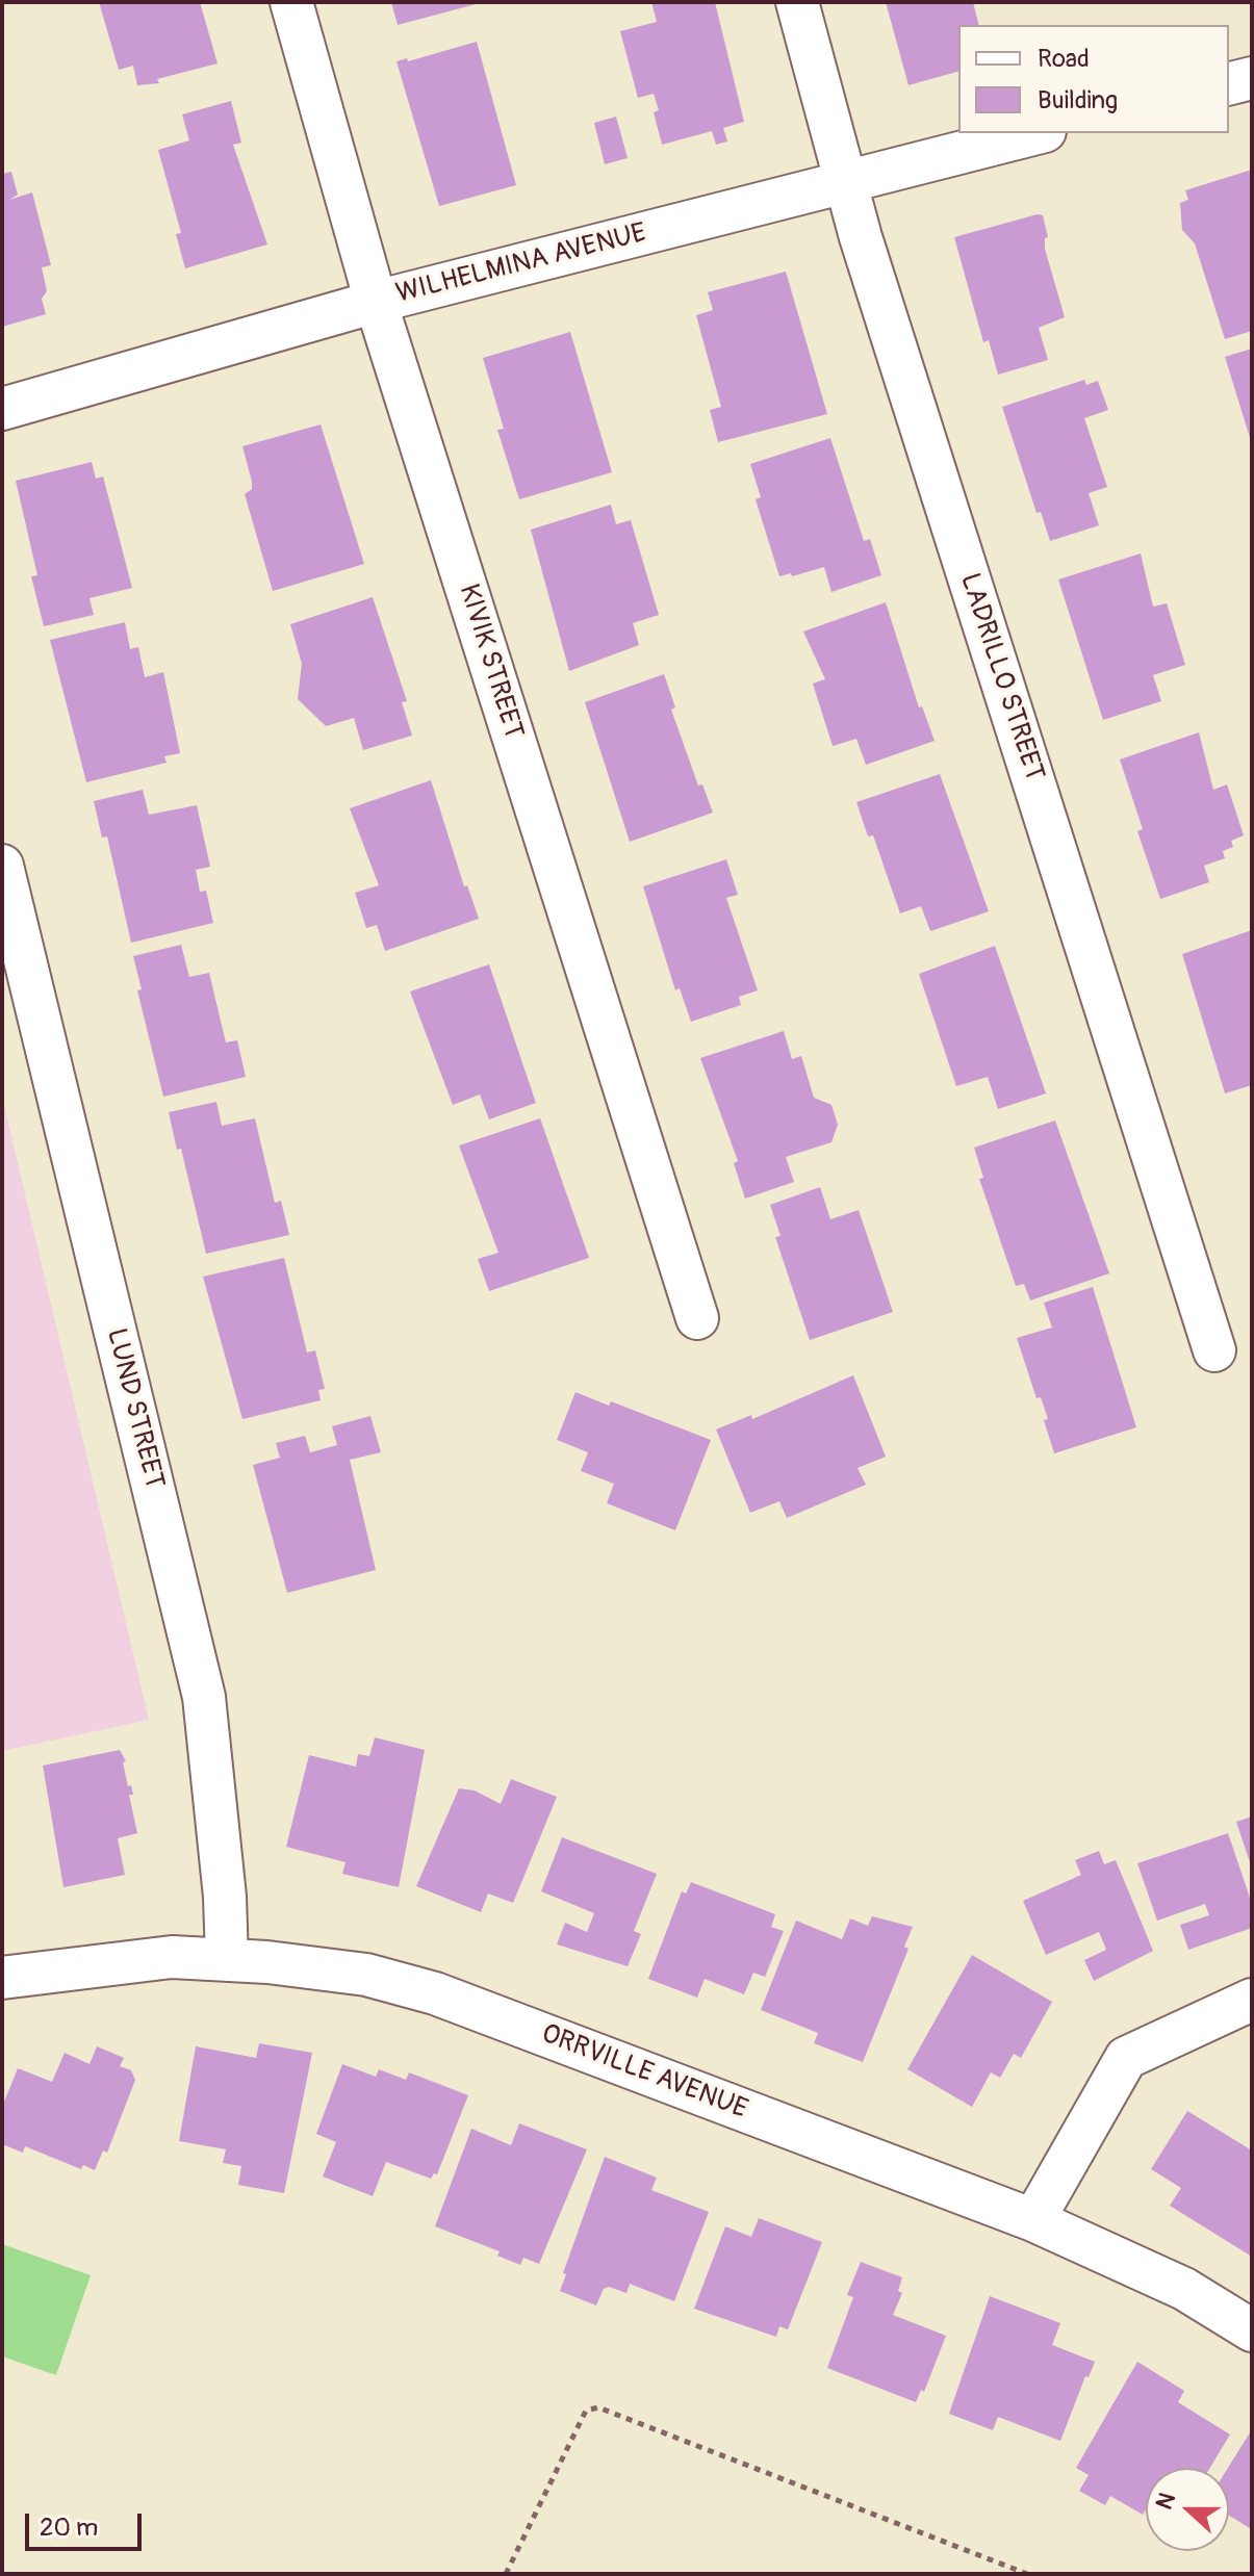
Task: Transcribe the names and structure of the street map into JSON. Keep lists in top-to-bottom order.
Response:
{
  "streets": {
    "street": [
      "WILHELMINA AVENUE",
      "KIVIK STREET",
      "LADRILLO STREET",
      "LUND STREET",
      "ORRVILLE AVENUE"
    ]
  },
  "crossings": [
    ["WILHELMINA AVENUE", "KIVIK STREET"],
    ["WILHELMINA AVENUE", "LADRILLO STREET"],
    ["LUND STREET", "ORRVILLE AVENUE"]
  ],
  "legend": ["Road", "Building"],
  "scale_bar": "20 m",
  "north": "left"
}
